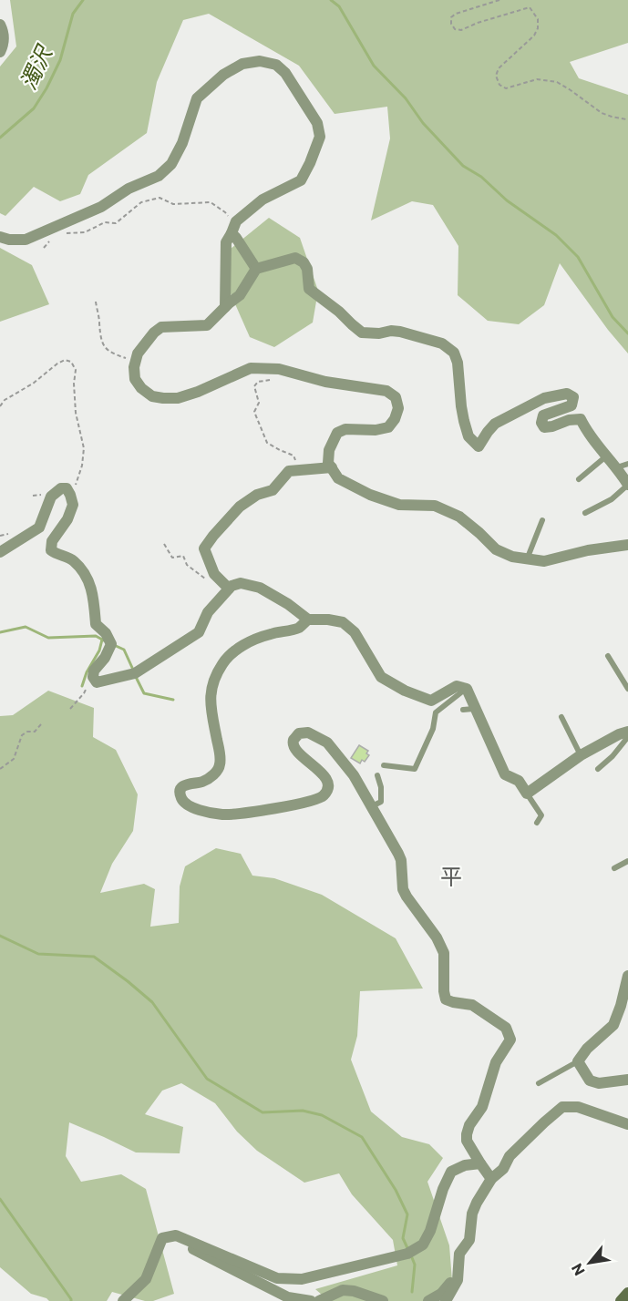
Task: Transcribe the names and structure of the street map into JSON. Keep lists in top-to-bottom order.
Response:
{
  "districts": ["平"],
  "water": ["濁沢"],
  "north": "bottom left"
}
